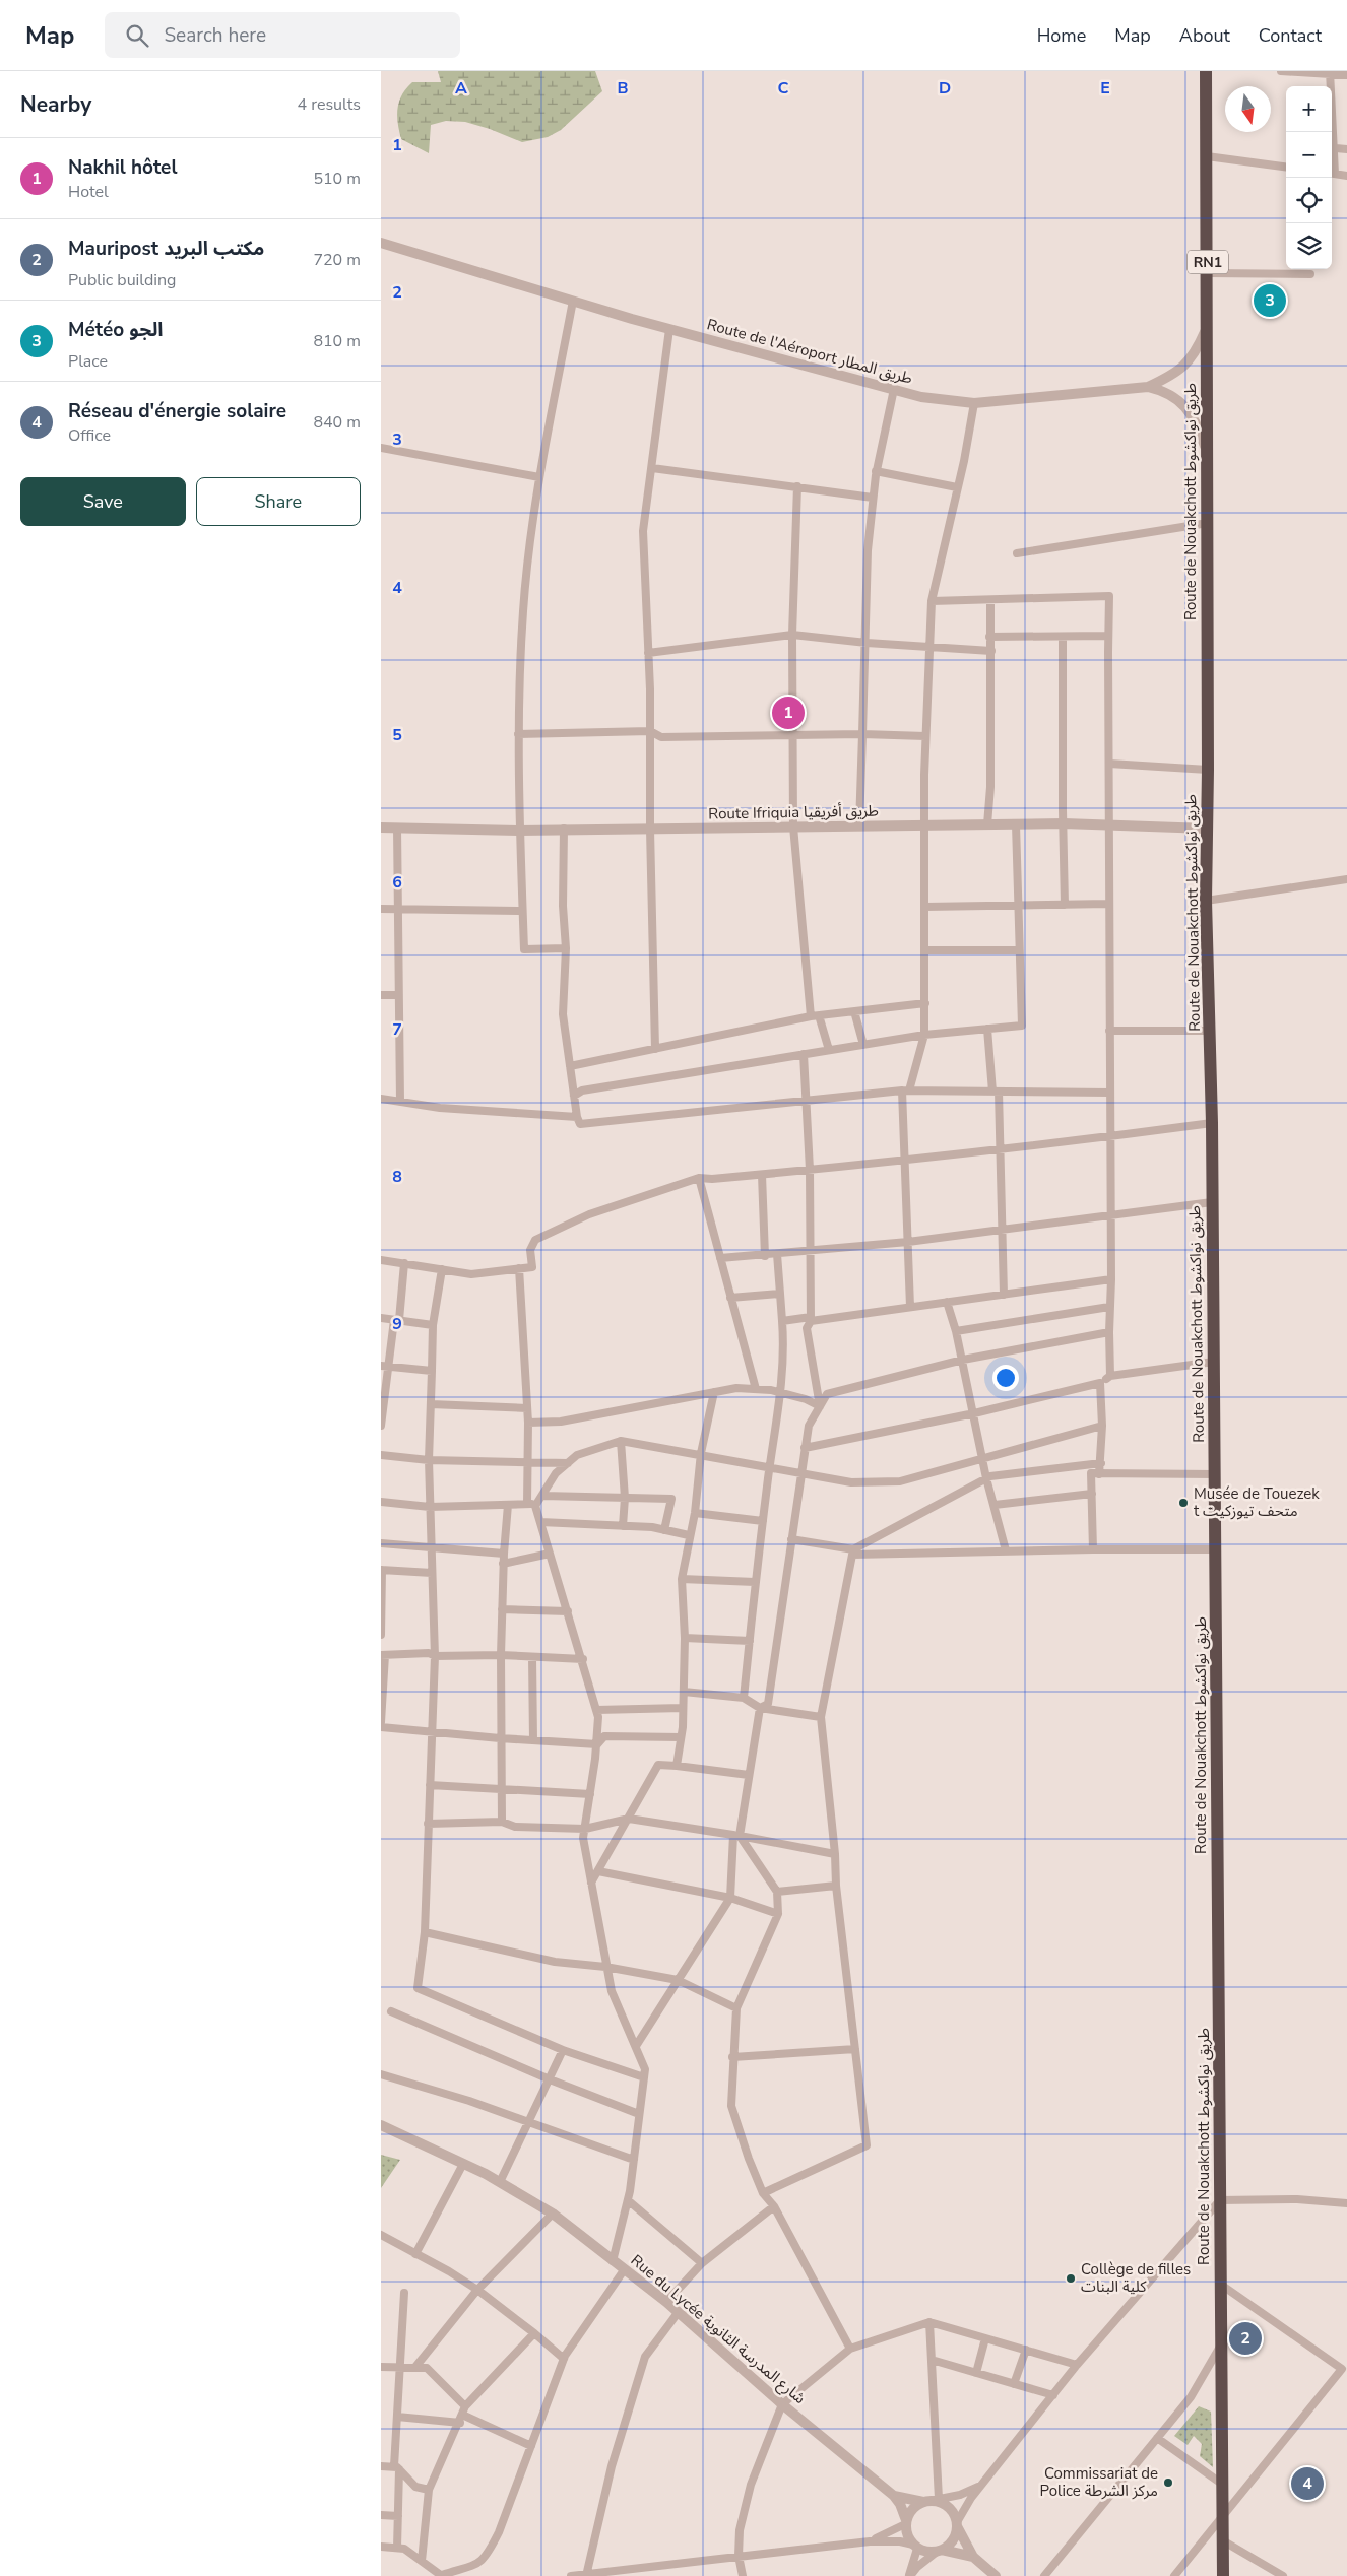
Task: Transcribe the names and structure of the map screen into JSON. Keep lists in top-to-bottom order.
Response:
{
  "streets": {
    "highway": ["RN1", "Route de Nouakchott طريق نواكشوط"],
    "street": ["Route de l'Aéroport طريق المطار", "Route Ifriquia طريق أفريقيا", "Rue du Lycée شارع المدرسة الثانوية"]
  },
  "crossings": [
    ["Route de l'Aéroport طريق المطار", "Route de Nouakchott طريق نواكشوط"],
    ["Route de Nouakchott طريق نواكشوط", "Route Ifriquia طريق أفريقيا"]
  ],
  "places": ["Musée de Touezek t متحف تيوزكيت", "Collège de filles كلية البنات", "Commissariat de Police مركز الشرطة"],
  "north": "bottom",
  "page": {
    "header": "Map",
    "search": "Search here",
    "nav": [
      "Home",
      "Map",
      "About",
      "Contact"
    ],
    "heading": ["Nearby", "4 results"],
    "map_buttons": ["+", "−"],
    "list": [
      {
        "mark": "1",
        "name": "Nakhil hôtel",
        "note": "Hotel",
        "value": "510 m"
      },
      {
        "mark": "2",
        "name": "Mauripost مكتب البريد",
        "note": "Public building",
        "value": "720 m"
      },
      {
        "mark": "3",
        "name": "Météo الجو",
        "note": "Place",
        "value": "810 m"
      },
      {
        "mark": "4",
        "name": "Réseau d'énergie solaire",
        "note": "Office",
        "value": "840 m"
      }
    ],
    "pins": [
      "3",
      "1",
      "2",
      "4"
    ],
    "buttons": ["Save", "Share"]
  },
  "grid": {
    "columns": [
      "A",
      "B",
      "C",
      "D",
      "E"
    ],
    "rows": [
      "1",
      "2",
      "3",
      "4",
      "5",
      "6",
      "7",
      "8",
      "9"
    ]
  }
}
